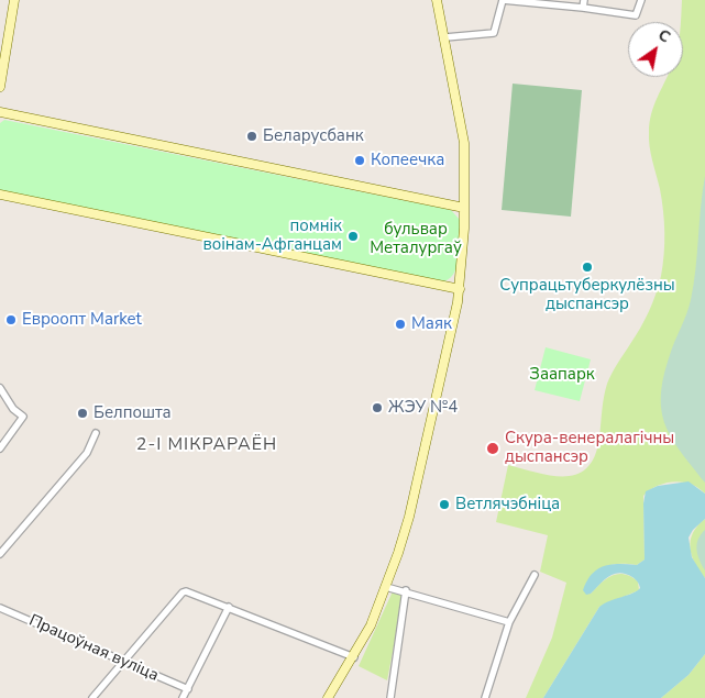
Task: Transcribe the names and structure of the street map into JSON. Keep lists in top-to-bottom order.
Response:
{
  "streets": {
    "street": ["Працоўная вуліца"]
  },
  "districts": ["2-І МІКРАРАЁН"],
  "parks": ["бульвар Металургаў", "Заапарк"],
  "places": [
    "Беларусбанк",
    "Копеечка",
    "помнік воінам-Афганцам",
    "Супрацьтуберкулёзны дыспансэр",
    "Евроопт Market",
    "Маяк",
    "ЖЭУ №4",
    "Белпошта",
    "Скура-венералагічны дыспансэр",
    "Ветлячэбніца"
  ],
  "north": "top right"
}
